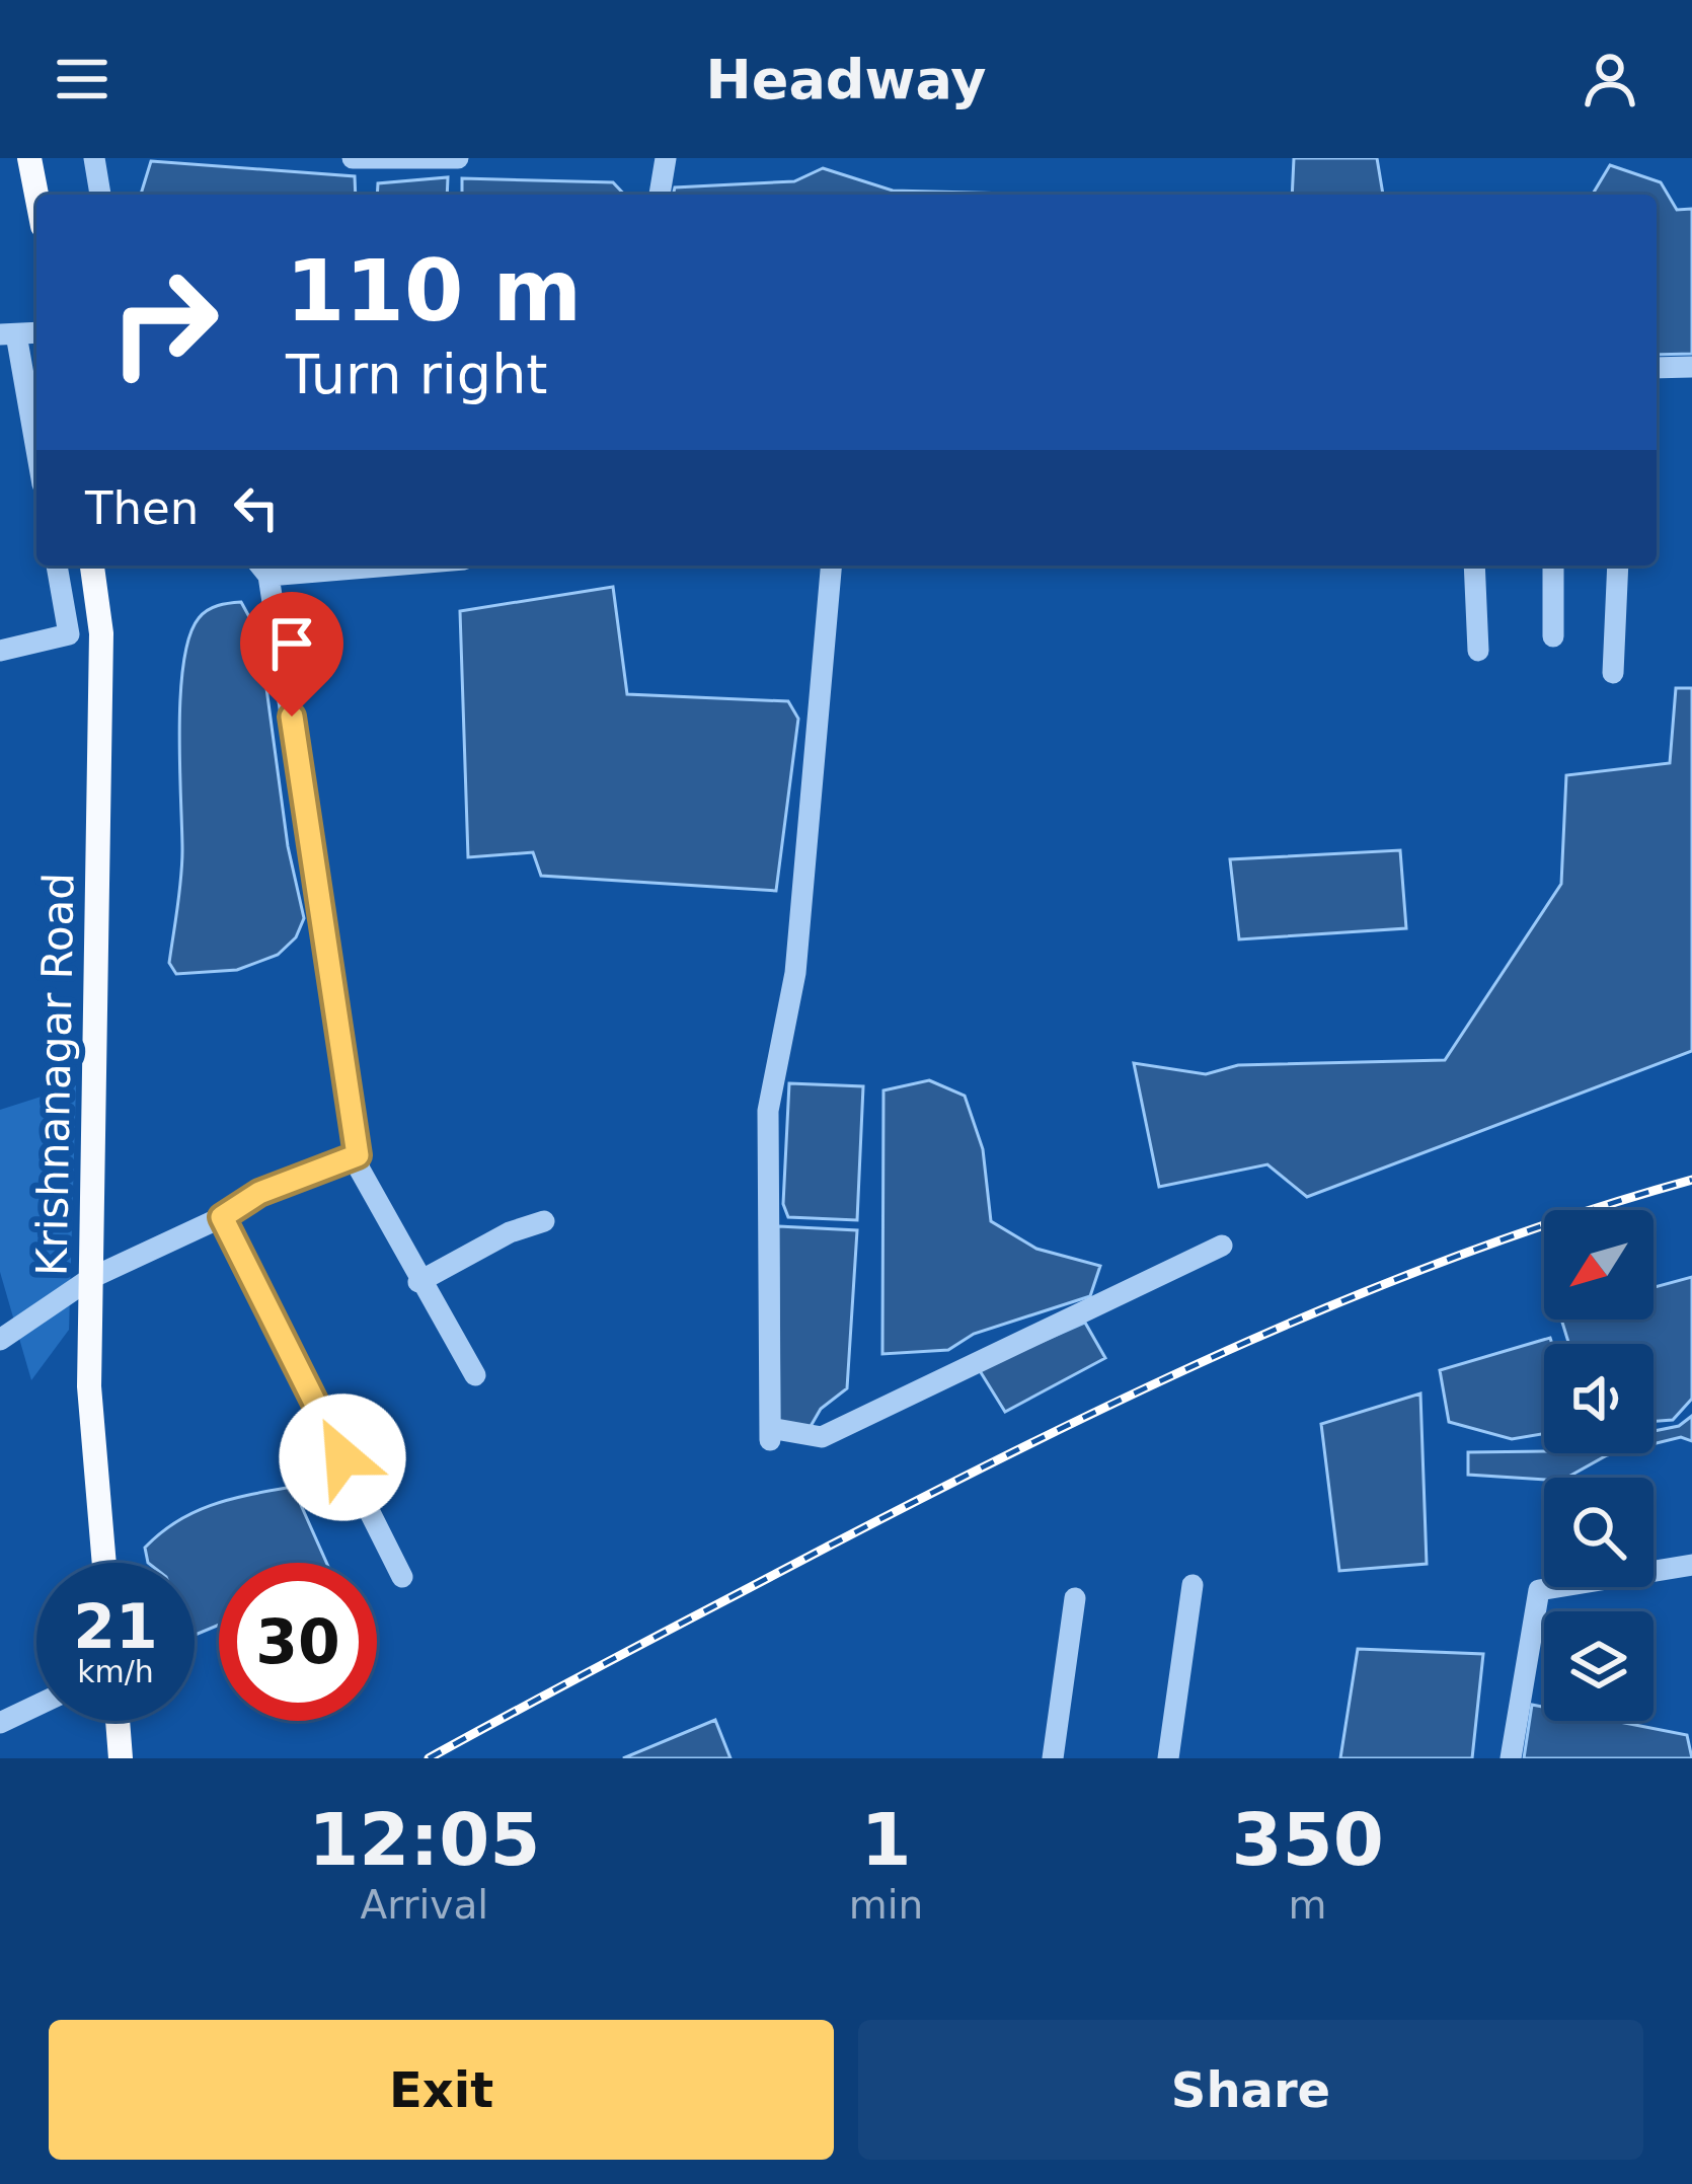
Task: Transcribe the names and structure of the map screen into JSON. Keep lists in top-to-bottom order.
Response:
{
  "streets": {
    "main road": ["Krishnanagar Road"]
  },
  "north": "bottom left",
  "page": {
    "header": "Headway",
    "turn": ["110 m", "Turn right"],
    "then": "Then",
    "speed": "21 km/h",
    "limit": "30",
    "eta": [
      "12:05",
      "Arrival",
      "1",
      "min",
      "350",
      "m"
    ],
    "buttons": ["Exit", "Share"]
  }
}
